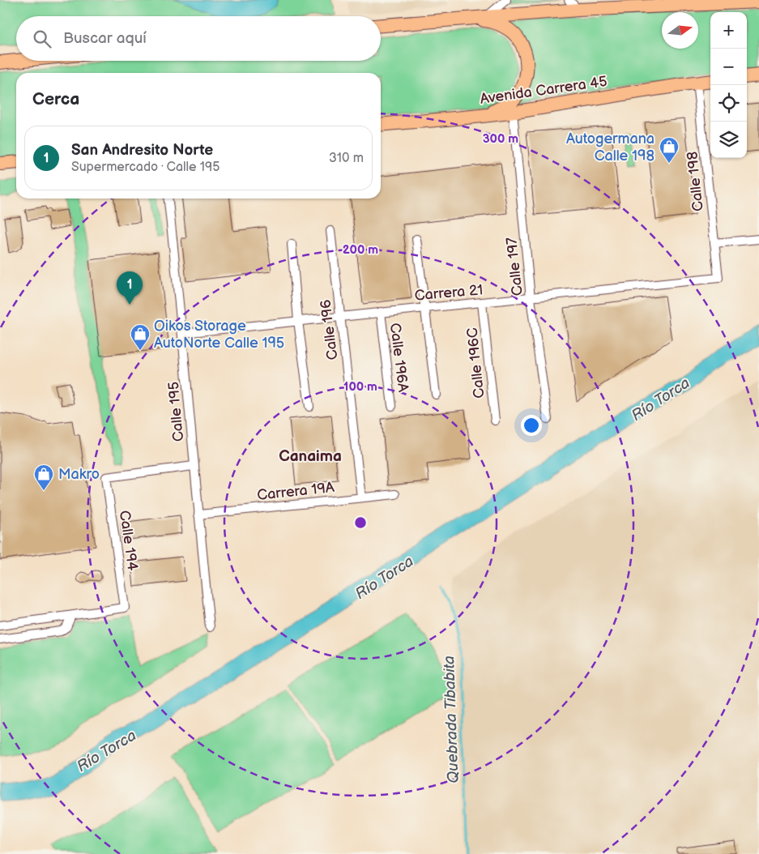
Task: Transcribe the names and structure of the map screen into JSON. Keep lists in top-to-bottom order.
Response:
{
  "streets": {
    "highway": ["Avenida Carrera 45"],
    "street": [
      "Calle 198",
      "Calle 197",
      "Carrera 21",
      "Calle 196",
      "Calle 196A",
      "Calle 196C",
      "Calle 195",
      "Carrera 19A",
      "Calle 194"
    ]
  },
  "crossings": [
    ["Avenida Carrera 45", "Calle 198"],
    ["Avenida Carrera 45", "Calle 197"],
    ["Calle 198", "Carrera 21"],
    ["Calle 197", "Carrera 21"],
    ["Carrera 21", "Calle 196"],
    ["Carrera 21", "Calle 196A"],
    ["Carrera 21", "Calle 196C"],
    ["Carrera 21", "Calle 195"],
    ["Calle 196", "Carrera 19A"],
    ["Calle 195", "Carrera 19A"],
    ["Calle 195", "Calle 194"]
  ],
  "districts": ["Canaima"],
  "water": ["Río Torca", "Quebrada Tibabita"],
  "places": {
    "shop": ["Autogermana Calle 198", "Oikos Storage AutoNorte Calle 195", "Makro"]
  },
  "north": "right",
  "page": {
    "map_buttons": ["+", "−"],
    "search": "Buscar aquí",
    "heading": "Cerca",
    "list": [
      {
        "mark": "1",
        "name": "San Andresito Norte",
        "note": "Supermercado · Calle 195",
        "value": "310 m"
      }
    ],
    "pins": "1"
  },
  "rings": ["300 m", "200 m", "100 m"]
}
